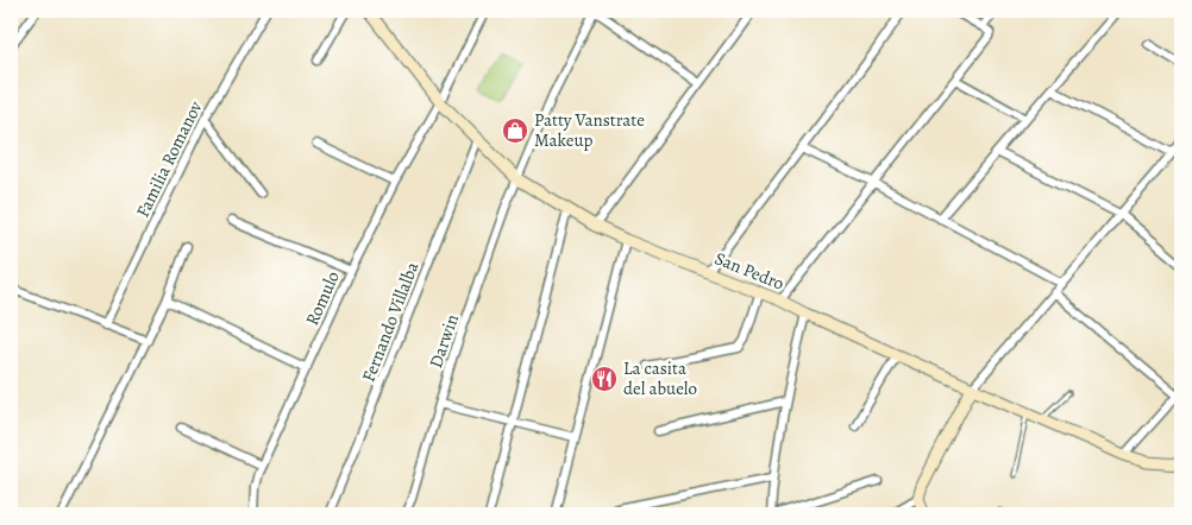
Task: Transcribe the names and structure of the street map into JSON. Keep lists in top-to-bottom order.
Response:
{
  "streets": {
    "main road": ["San Pedro"],
    "street": [
      "Familia Romanov",
      "Romulo",
      "Fernando Villalba",
      "Darwin"
    ]
  },
  "crossings": [
    ["San Pedro", "Romulo"],
    ["San Pedro", "Fernando Villalba"],
    ["San Pedro", "Darwin"]
  ],
  "places": {
    "shop": ["Patty Vanstrate Makeup"],
    "restaurant": ["La casita del abuelo"]
  }
}
